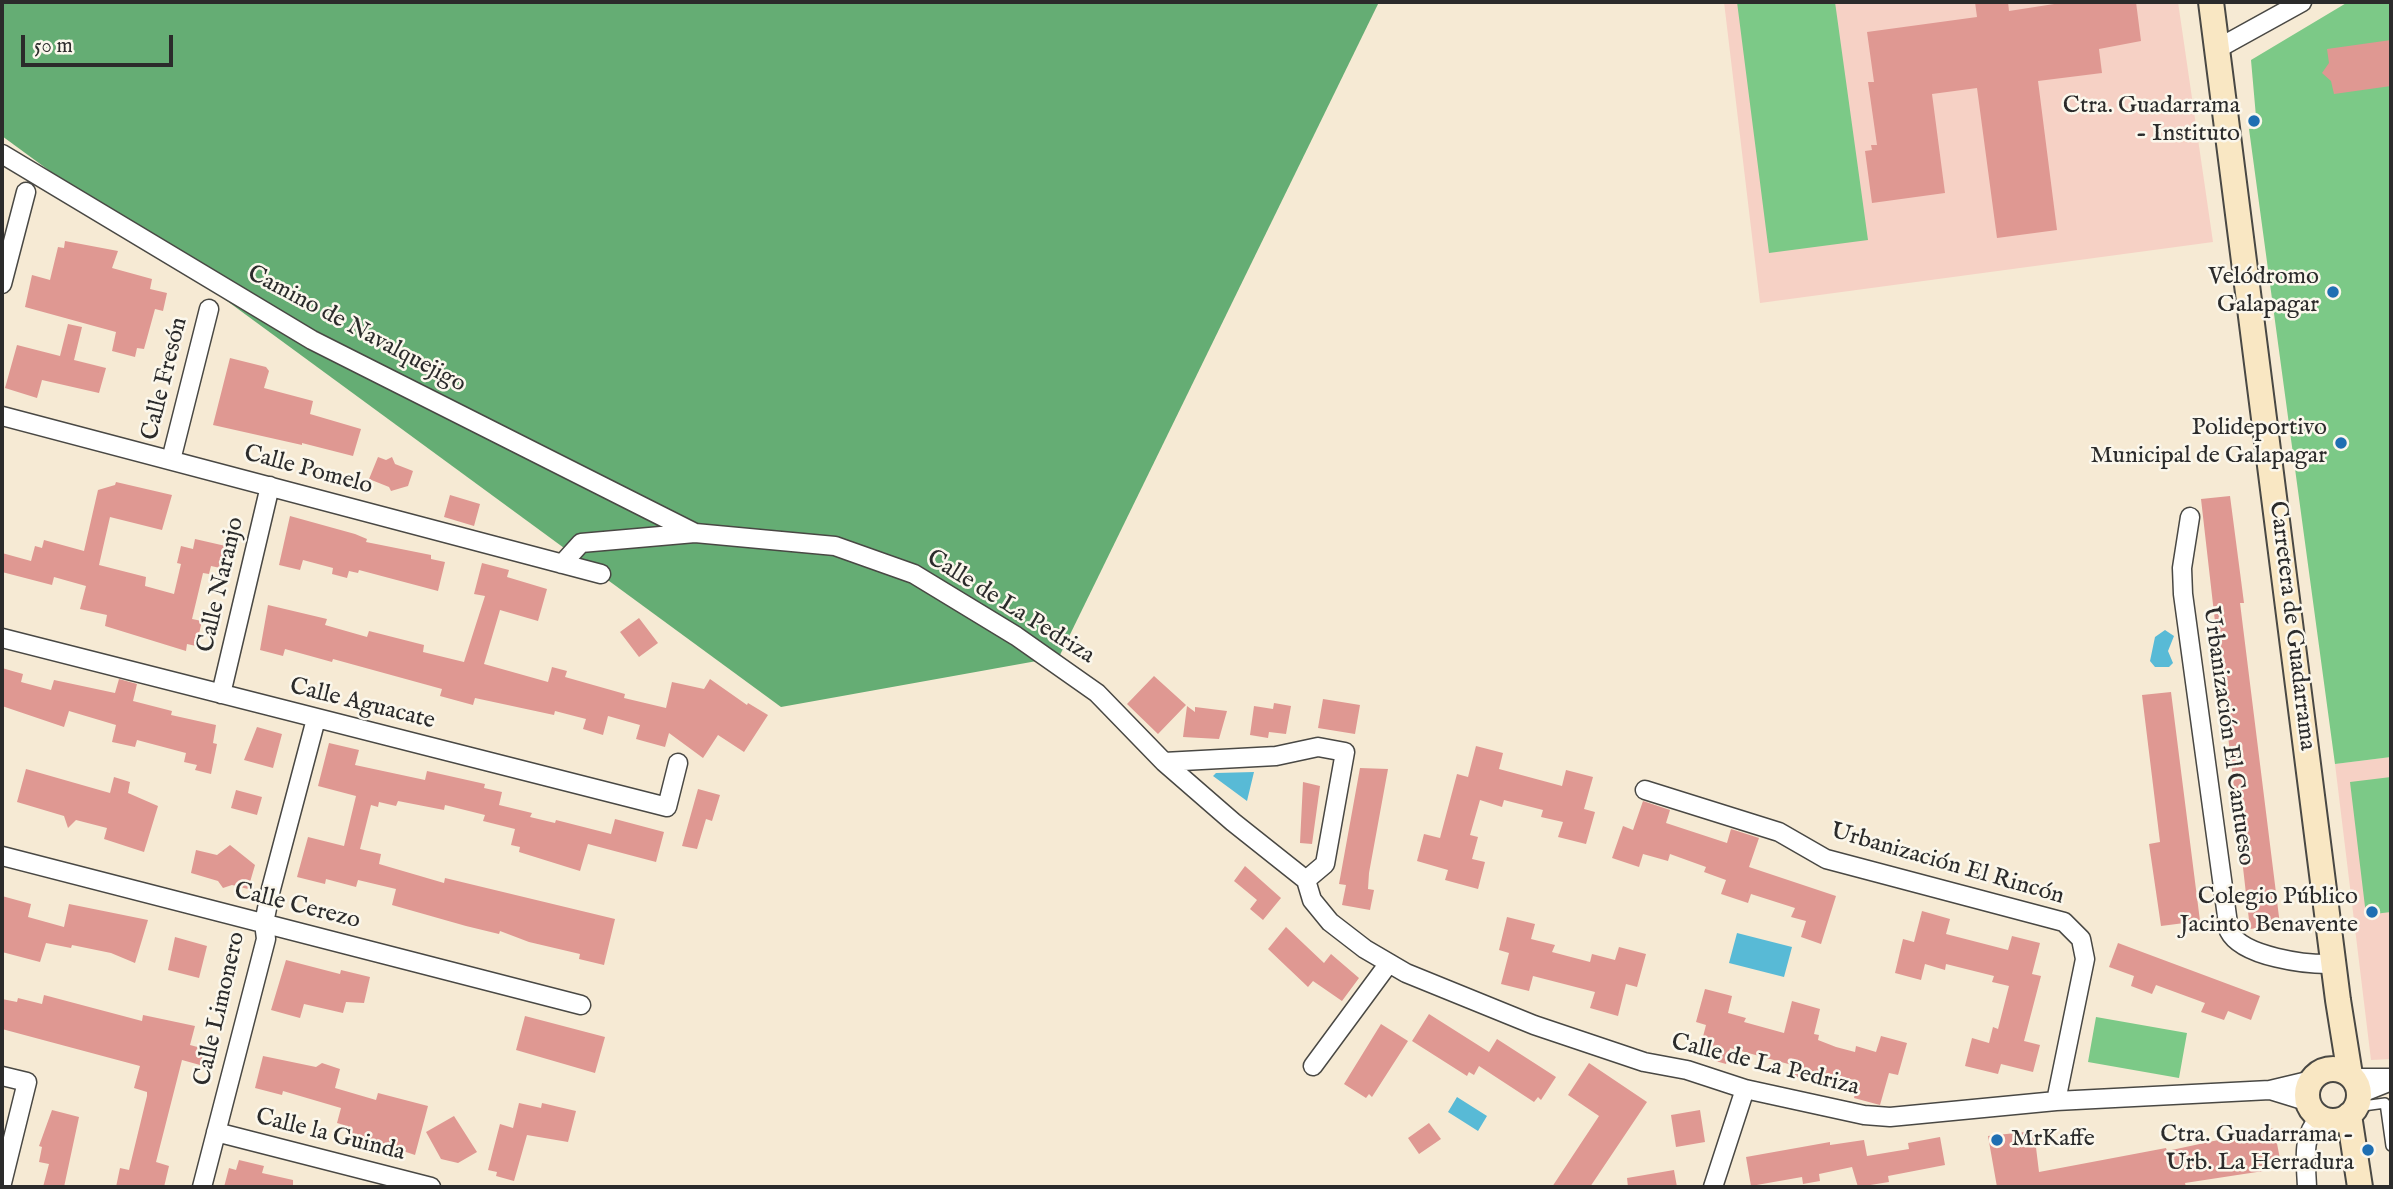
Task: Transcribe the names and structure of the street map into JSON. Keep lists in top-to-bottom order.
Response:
{
  "streets": {
    "main road": ["Carretera de Guadarrama"],
    "street": [
      "Camino de Navalquejigo",
      "Calle Fresón",
      "Calle Pomelo",
      "Calle Naranjo",
      "Calle de La Pedriza",
      "Calle Aguacate",
      "Urbanización El Cantueso",
      "Urbanización El Rincón",
      "Calle Cerezo",
      "Calle Limonero",
      "Calle la Guinda"
    ]
  },
  "crossings": [
    ["Camino de Navalquejigo", "Calle de La Pedriza"],
    ["Calle Fresón", "Calle Pomelo"],
    ["Calle Pomelo", "Calle Naranjo"],
    ["Calle Pomelo", "Calle de La Pedriza"],
    ["Calle Naranjo", "Calle Aguacate"],
    ["Calle de La Pedriza", "Carretera de Guadarrama"],
    ["Calle de La Pedriza", "Urbanización El Rincón"],
    ["Carretera de Guadarrama", "Urbanización El Cantueso"],
    ["Calle Aguacate", "Calle Limonero"],
    ["Calle Cerezo", "Calle Limonero"],
    ["Calle Limonero", "Calle la Guinda"]
  ],
  "places": [
    "Ctra. Guadarrama - Instituto",
    "Velódromo Galapagar",
    "Polideportivo Municipal de Galapagar",
    "Colegio Público Jacinto Benavente",
    "MrKaffe",
    "Ctra. Guadarrama - Urb. La Herradura"
  ],
  "scale_bar": "50 m"
}
